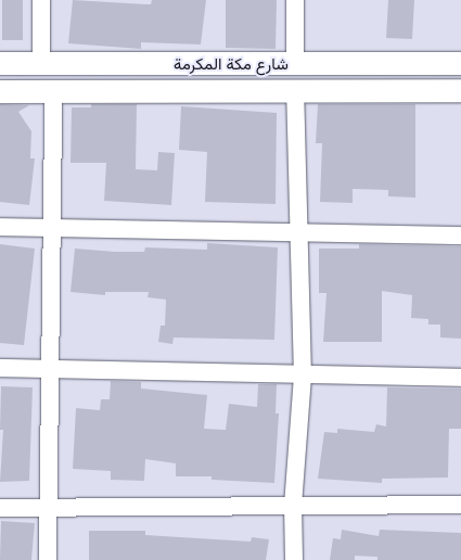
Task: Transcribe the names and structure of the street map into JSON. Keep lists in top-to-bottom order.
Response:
{
  "streets": {
    "main road": ["شارع مكة المكرمة"]
  }
}
